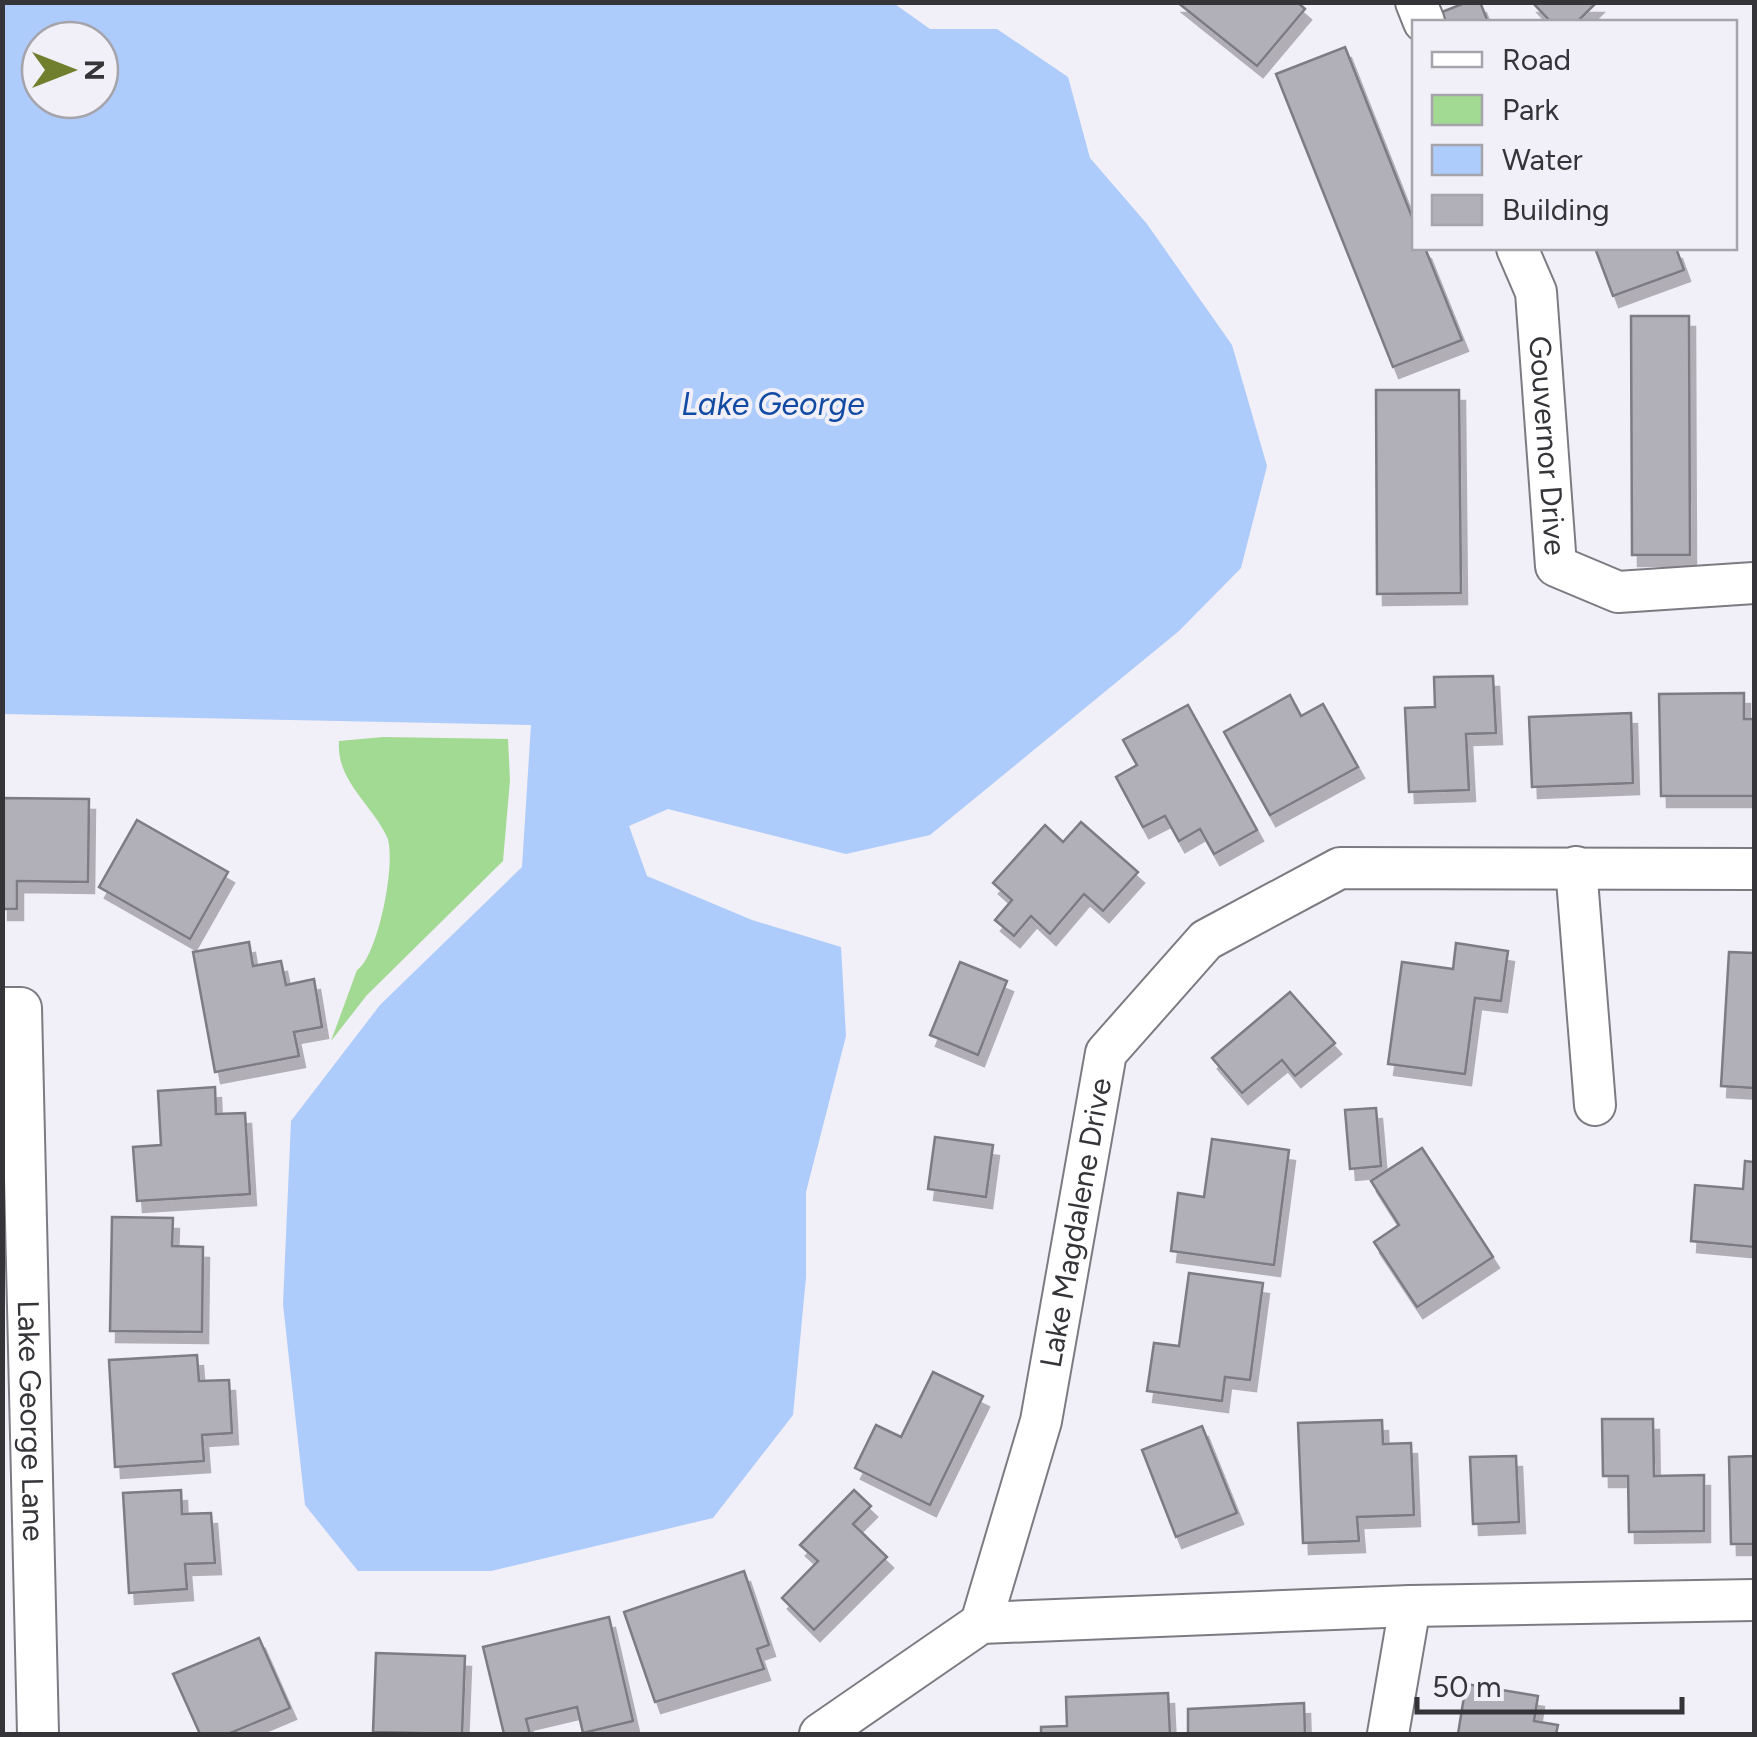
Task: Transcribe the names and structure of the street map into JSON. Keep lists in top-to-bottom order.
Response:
{
  "streets": {
    "street": ["Gouvernor Drive", "Lake Magdalene Drive", "Lake George Lane"]
  },
  "water": ["Lake George"],
  "legend": [
    "Road",
    "Park",
    "Water",
    "Building"
  ],
  "scale_bar": "50 m",
  "north": "right"
}
